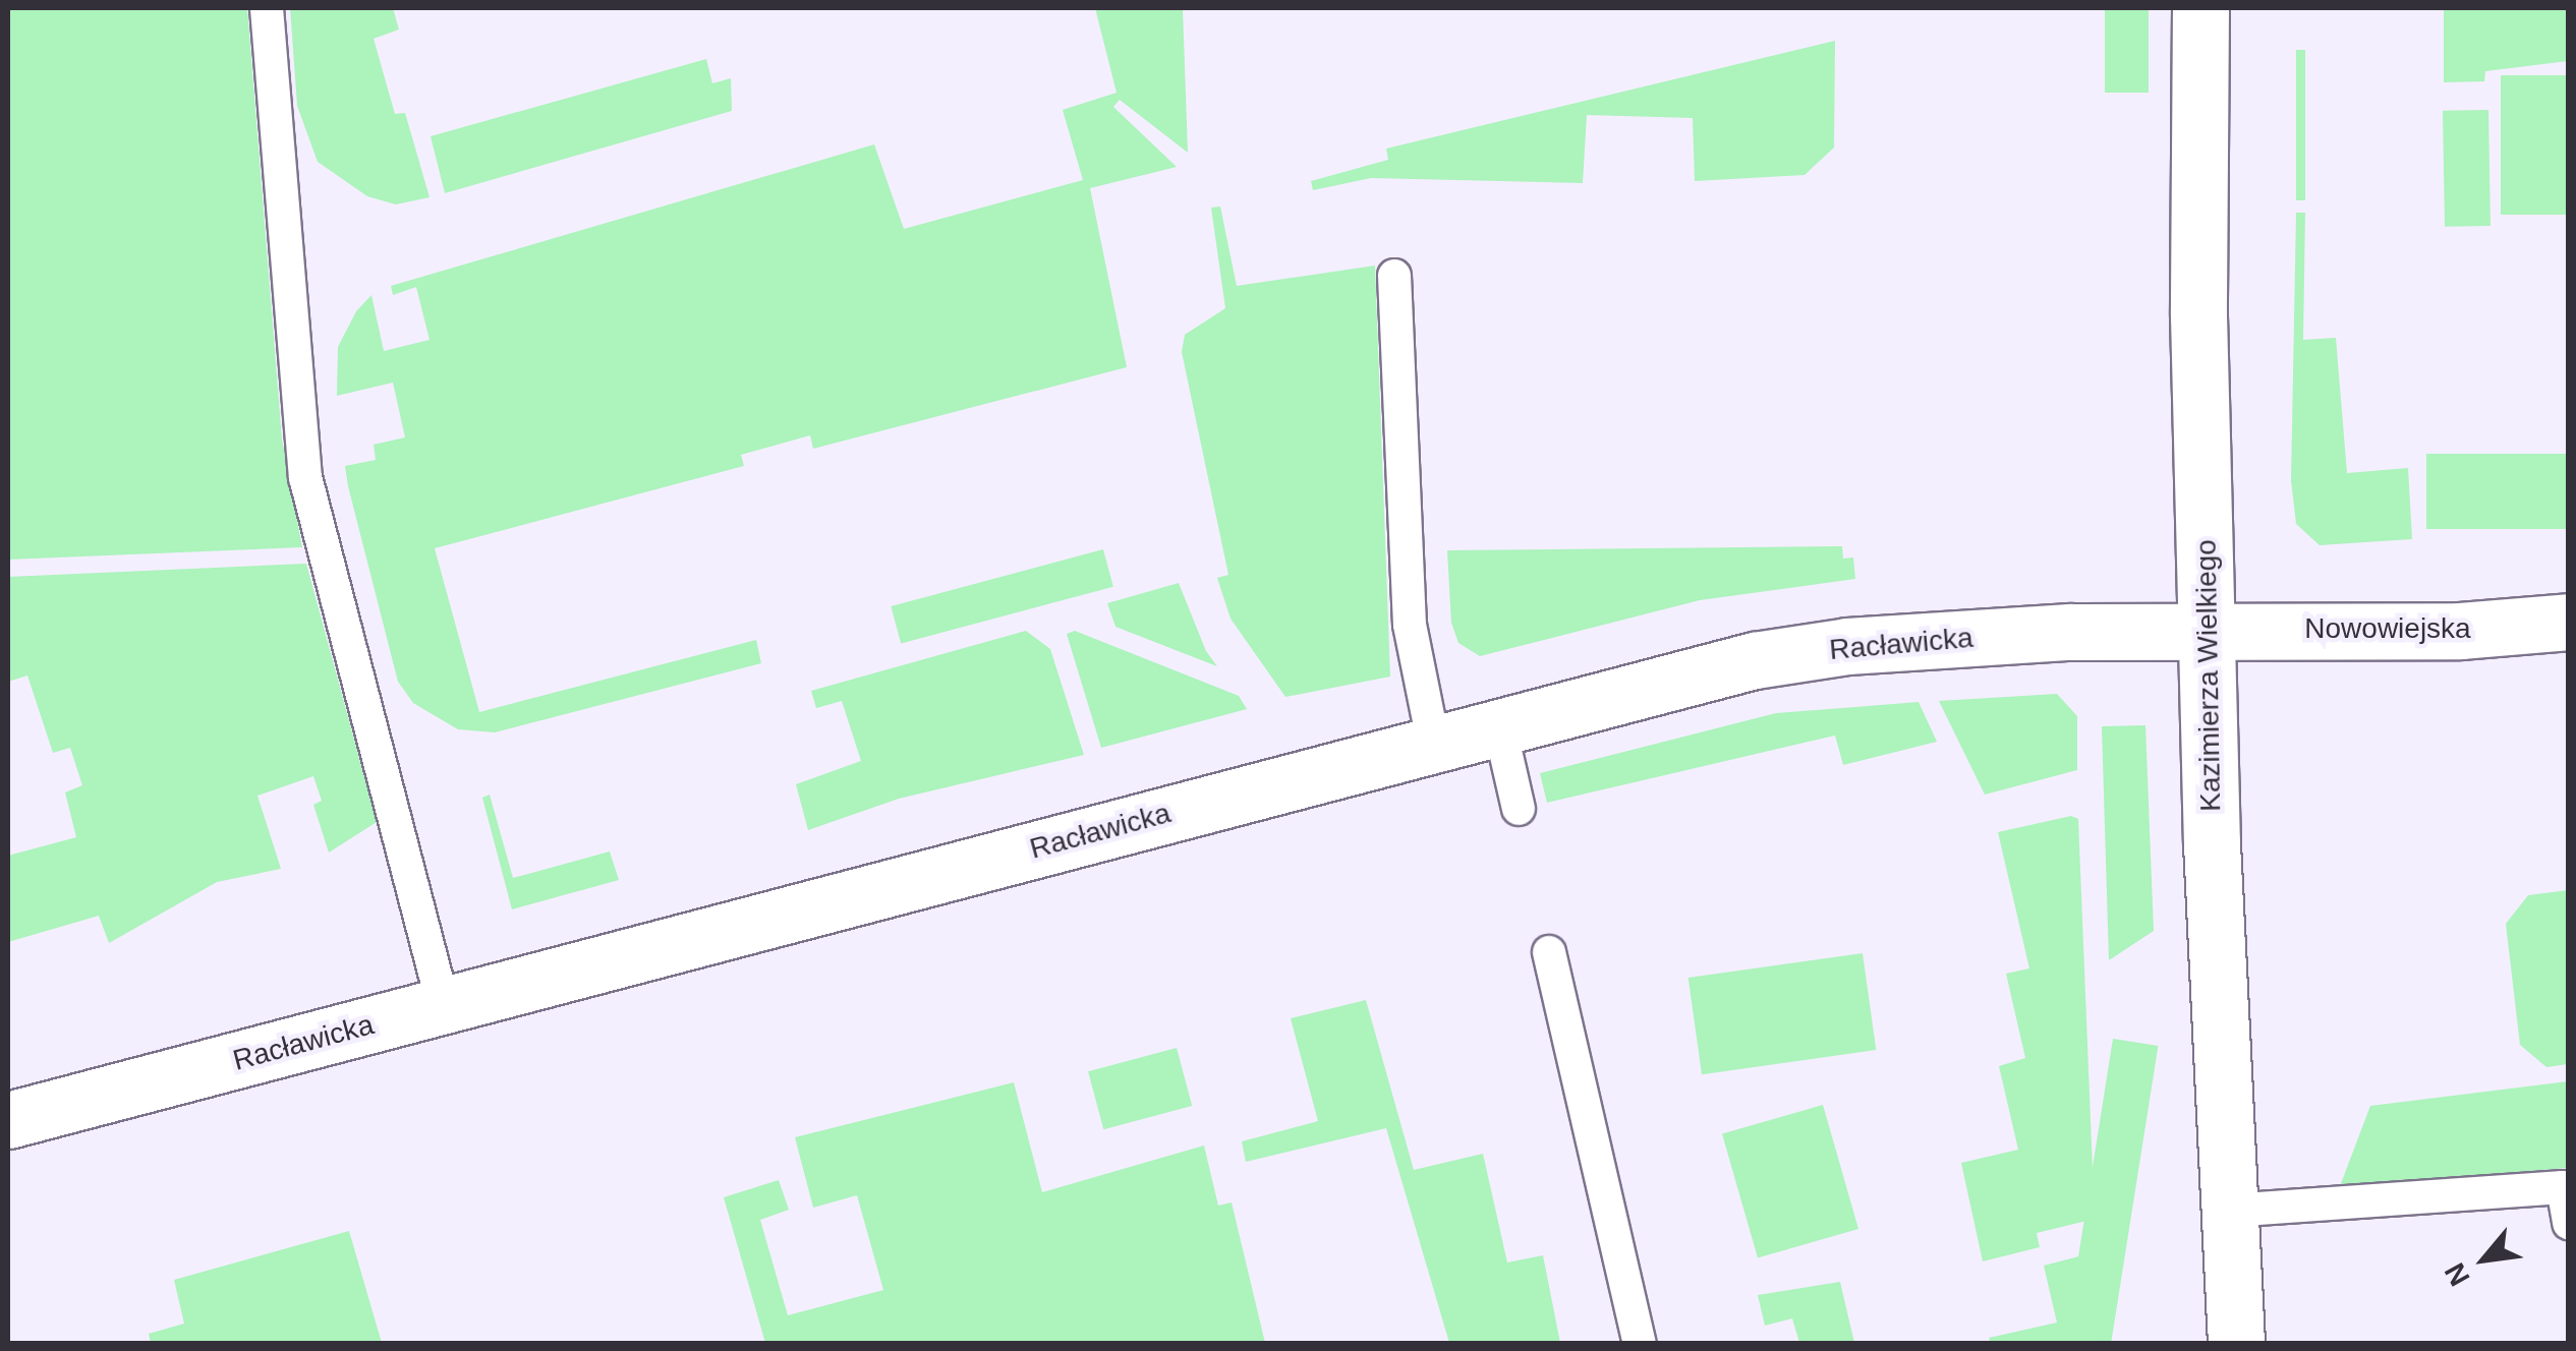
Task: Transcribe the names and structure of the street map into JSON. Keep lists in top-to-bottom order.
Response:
{
  "streets": {
    "street": ["Nowowiejska", "Racławicka", "Kazimierza Wielkiego"]
  },
  "crossings": [
    ["Nowowiejska", "Racławicka"],
    ["Nowowiejska", "Kazimierza Wielkiego"],
    ["Racławicka", "Kazimierza Wielkiego"]
  ],
  "north": "bottom left"
}
